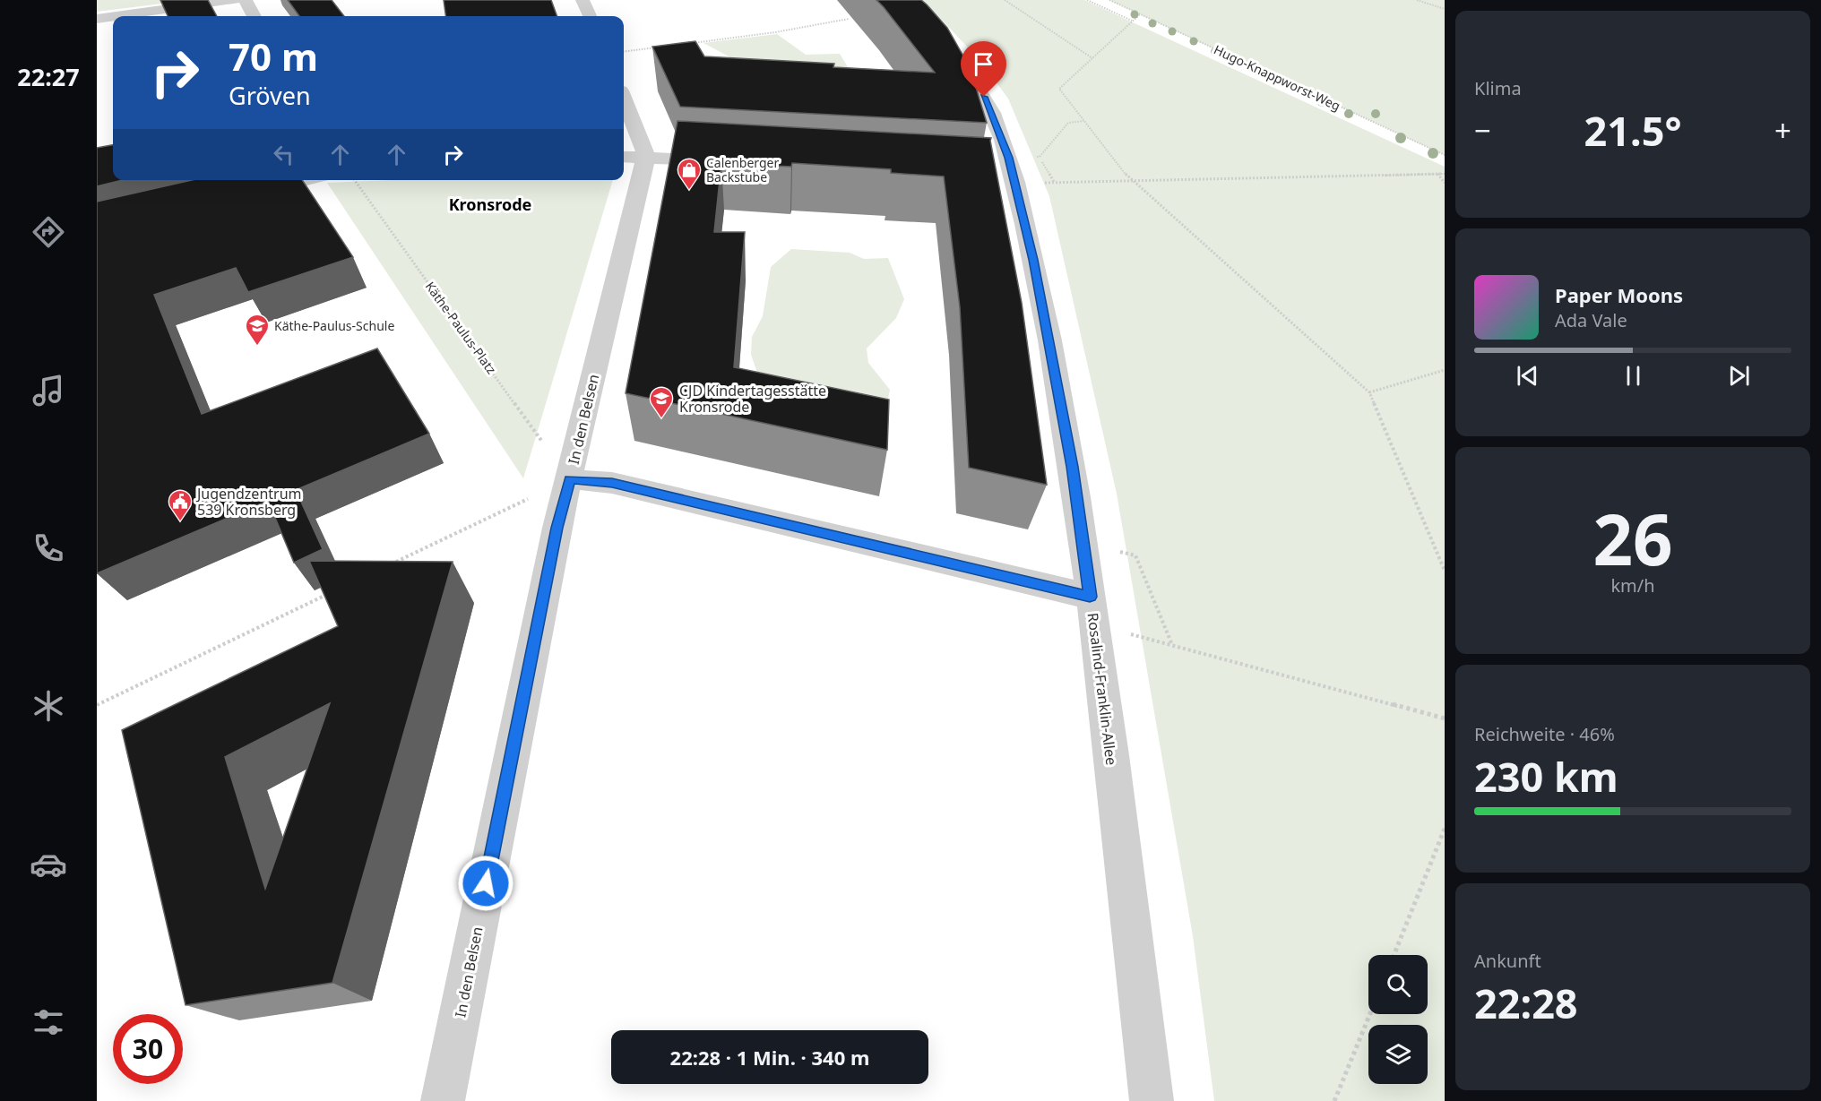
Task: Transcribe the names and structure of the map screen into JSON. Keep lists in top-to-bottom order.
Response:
{
  "streets": {
    "street": ["In den Belsen", "Rosalind-Franklin-Allee"],
    "path": ["Hugo-Knappworst-Weg", "Käthe-Paulus-Platz"]
  },
  "crossings": [
    ["Käthe-Paulus-Platz", "In den Belsen"]
  ],
  "districts": ["Kronsrode"],
  "places": {
    "shop": ["Calenberger Backstube"],
    "school or university": ["Käthe-Paulus-Schule", "CJD Kindertagesstätte Kronsrode"],
    "public building": ["Jugendzentrum 539 Kronsberg"]
  },
  "page": {
    "tabs": "22:27",
    "tile": [
      "Klima",
      ["26", "km/h"],
      ["Reichweite · 46%", "230 km"],
      ["Ankunft", "22:28"]
    ],
    "turn": ["70 m", "Gröven"],
    "heat": ["−", "21.5°", "+"],
    "song": ["Paper Moons", "Ada Vale"],
    "limit": "30",
    "trip": "22:28 · 1 Min. · 340 m"
  }
}
